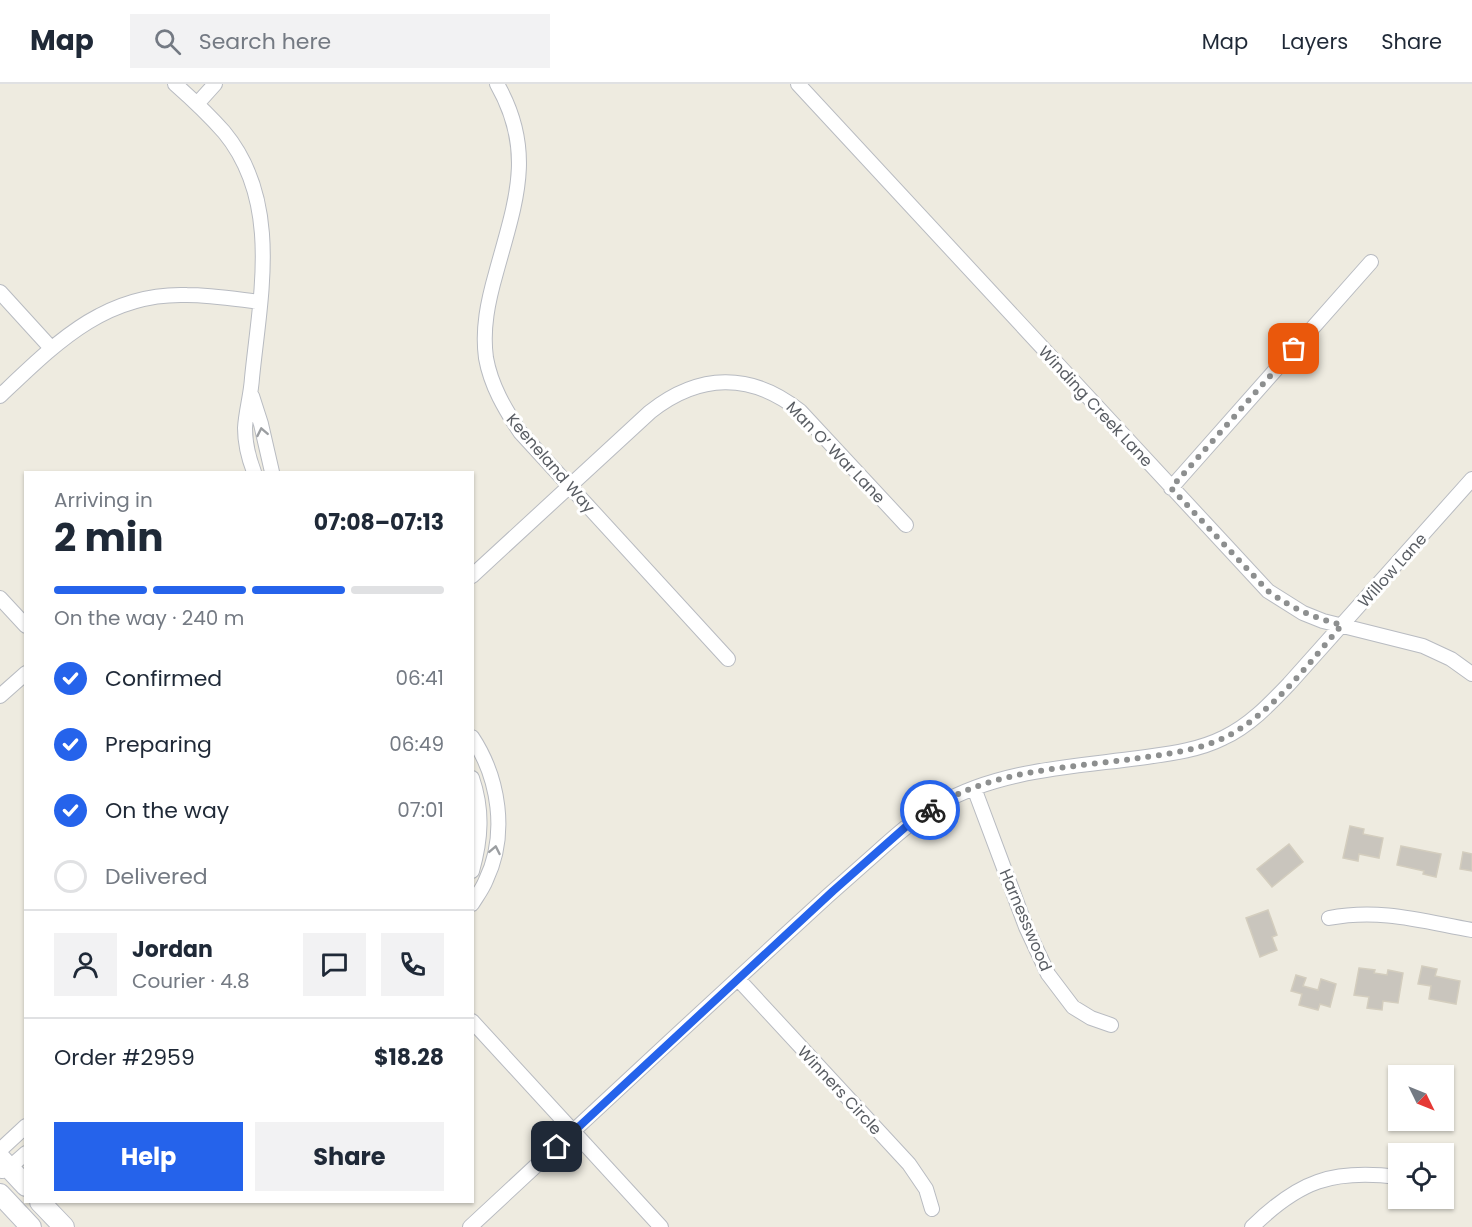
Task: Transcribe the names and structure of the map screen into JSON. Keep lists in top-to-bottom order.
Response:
{
  "streets": {
    "street": [
      "Winding Creek Lane",
      "Man O’ War Lane",
      "Keeneland Way",
      "Willow Lane",
      "Harnesswood",
      "Winners Circle"
    ]
  },
  "crossings": [
    ["Winding Creek Lane", "Willow Lane"],
    ["Man O’ War Lane", "Keeneland Way"],
    ["Willow Lane", "Harnesswood"],
    ["Willow Lane", "Winners Circle"]
  ],
  "north": "bottom right",
  "page": {
    "header": "Map",
    "search": "Search here",
    "nav": ["Map", "Layers", "Share"],
    "heading": ["2 min", "Arriving in", "07:08–07:13"],
    "panel": [
      "Jordan",
      "Courier · 4.8",
      "Order #2959",
      "$18.28"
    ],
    "bar": "On the way · 240 m",
    "list": [
      ["Confirmed", "06:41"],
      ["Preparing", "06:49"],
      ["On the way", "07:01"],
      "Delivered"
    ],
    "buttons": ["Help", "Share"]
  }
}
